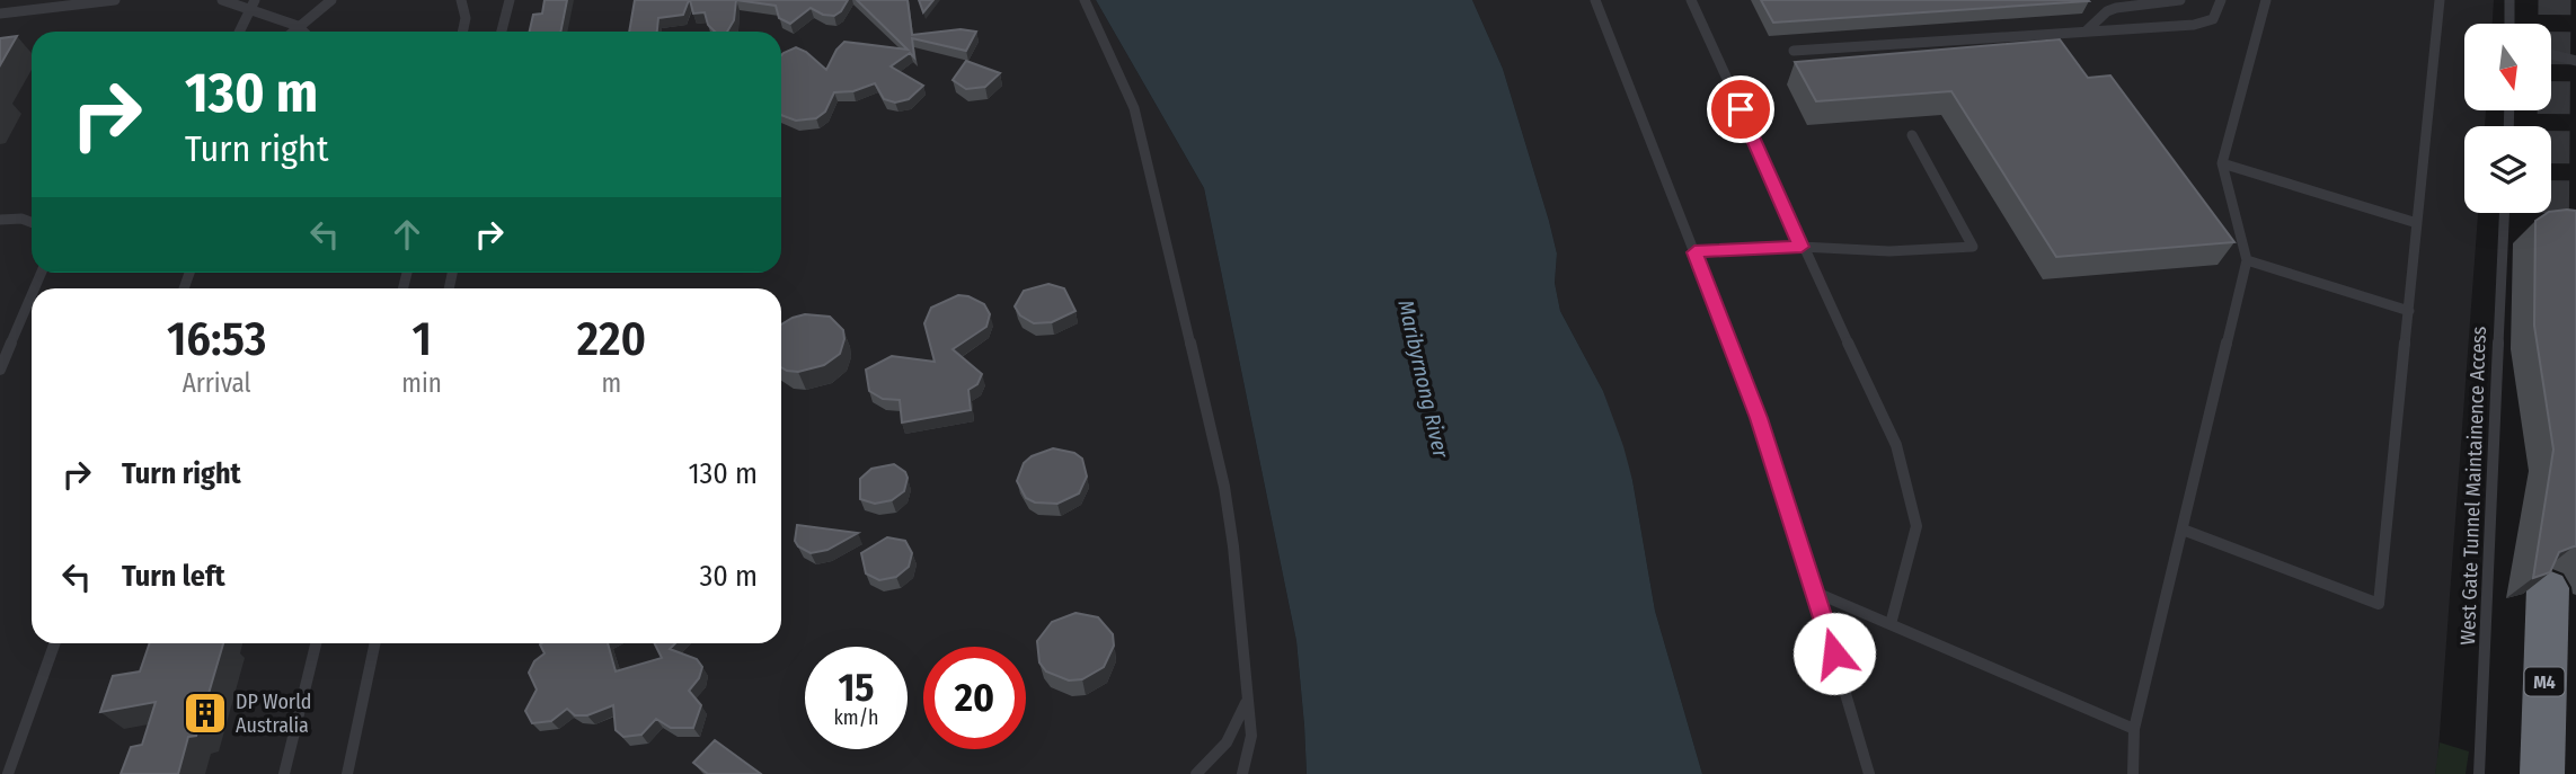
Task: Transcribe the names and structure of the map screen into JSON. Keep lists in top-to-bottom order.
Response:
{
  "streets": {
    "highway": ["M4"],
    "lane": ["West Gate Tunnel Maintainence Access"]
  },
  "water": ["Maribyrnong River"],
  "places": {
    "building": ["DP World Australia"]
  },
  "north": "bottom",
  "page": {
    "turn": ["130 m", "Turn right"],
    "eta": [
      "16:53",
      "Arrival",
      "1",
      "min",
      "220",
      "m"
    ],
    "list": [
      {
        "name": "Turn right",
        "value": "130 m"
      },
      {
        "name": "Turn left",
        "value": "30 m"
      }
    ],
    "speed": "15 km/h",
    "limit": "20"
  }
}
